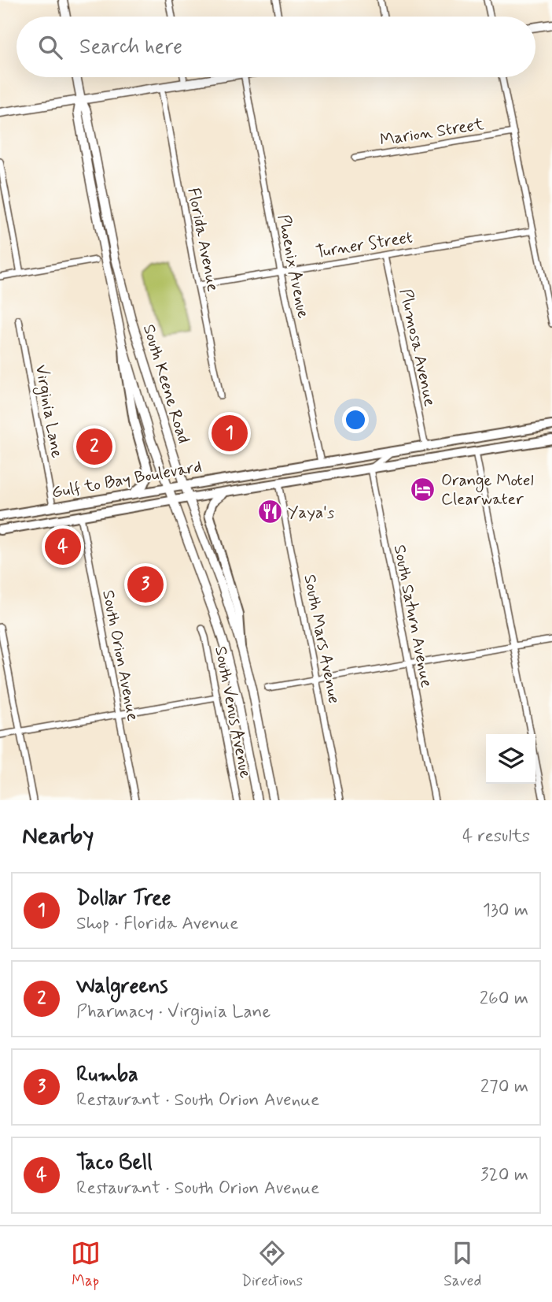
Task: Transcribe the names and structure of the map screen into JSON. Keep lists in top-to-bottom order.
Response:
{
  "streets": {
    "main road": ["South Keene Road", "Gulf to Bay Boulevard"],
    "street": [
      "Marion Street",
      "Florida Avenue",
      "Turner Street",
      "Phoenix Avenue",
      "Plumosa Avenue",
      "Virginia Lane",
      "South Saturn Avenue",
      "South Mars Avenue",
      "South Orion Avenue",
      "South Venus Avenue"
    ]
  },
  "crossings": [
    ["Florida Avenue", "Turner Street"],
    ["Turner Street", "Phoenix Avenue"],
    ["Turner Street", "Plumosa Avenue"],
    ["Phoenix Avenue", "Gulf to Bay Boulevard"],
    ["Plumosa Avenue", "Gulf to Bay Boulevard"],
    ["South Keene Road", "Gulf to Bay Boulevard"],
    ["Virginia Lane", "Gulf to Bay Boulevard"],
    ["Gulf to Bay Boulevard", "South Saturn Avenue"],
    ["Gulf to Bay Boulevard", "South Mars Avenue"],
    ["Gulf to Bay Boulevard", "South Orion Avenue"]
  ],
  "places": {
    "hotel": ["Orange Motel Clearwater"],
    "restaurant": ["Yaya's"]
  },
  "page": {
    "search": "Search here",
    "pins": [
      "1",
      "2",
      "4",
      "3"
    ],
    "heading": ["Nearby", "4 results"],
    "list": [
      {
        "mark": "1",
        "name": "Dollar Tree",
        "note": "Shop · Florida Avenue",
        "value": "130 m"
      },
      {
        "mark": "2",
        "name": "Walgreens",
        "note": "Pharmacy · Virginia Lane",
        "value": "260 m"
      },
      {
        "mark": "3",
        "name": "Rumba",
        "note": "Restaurant · South Orion Avenue",
        "value": "270 m"
      },
      {
        "mark": "4",
        "name": "Taco Bell",
        "note": "Restaurant · South Orion Avenue",
        "value": "320 m"
      }
    ],
    "nav": ["Map", "Directions", "Saved"]
  }
}
